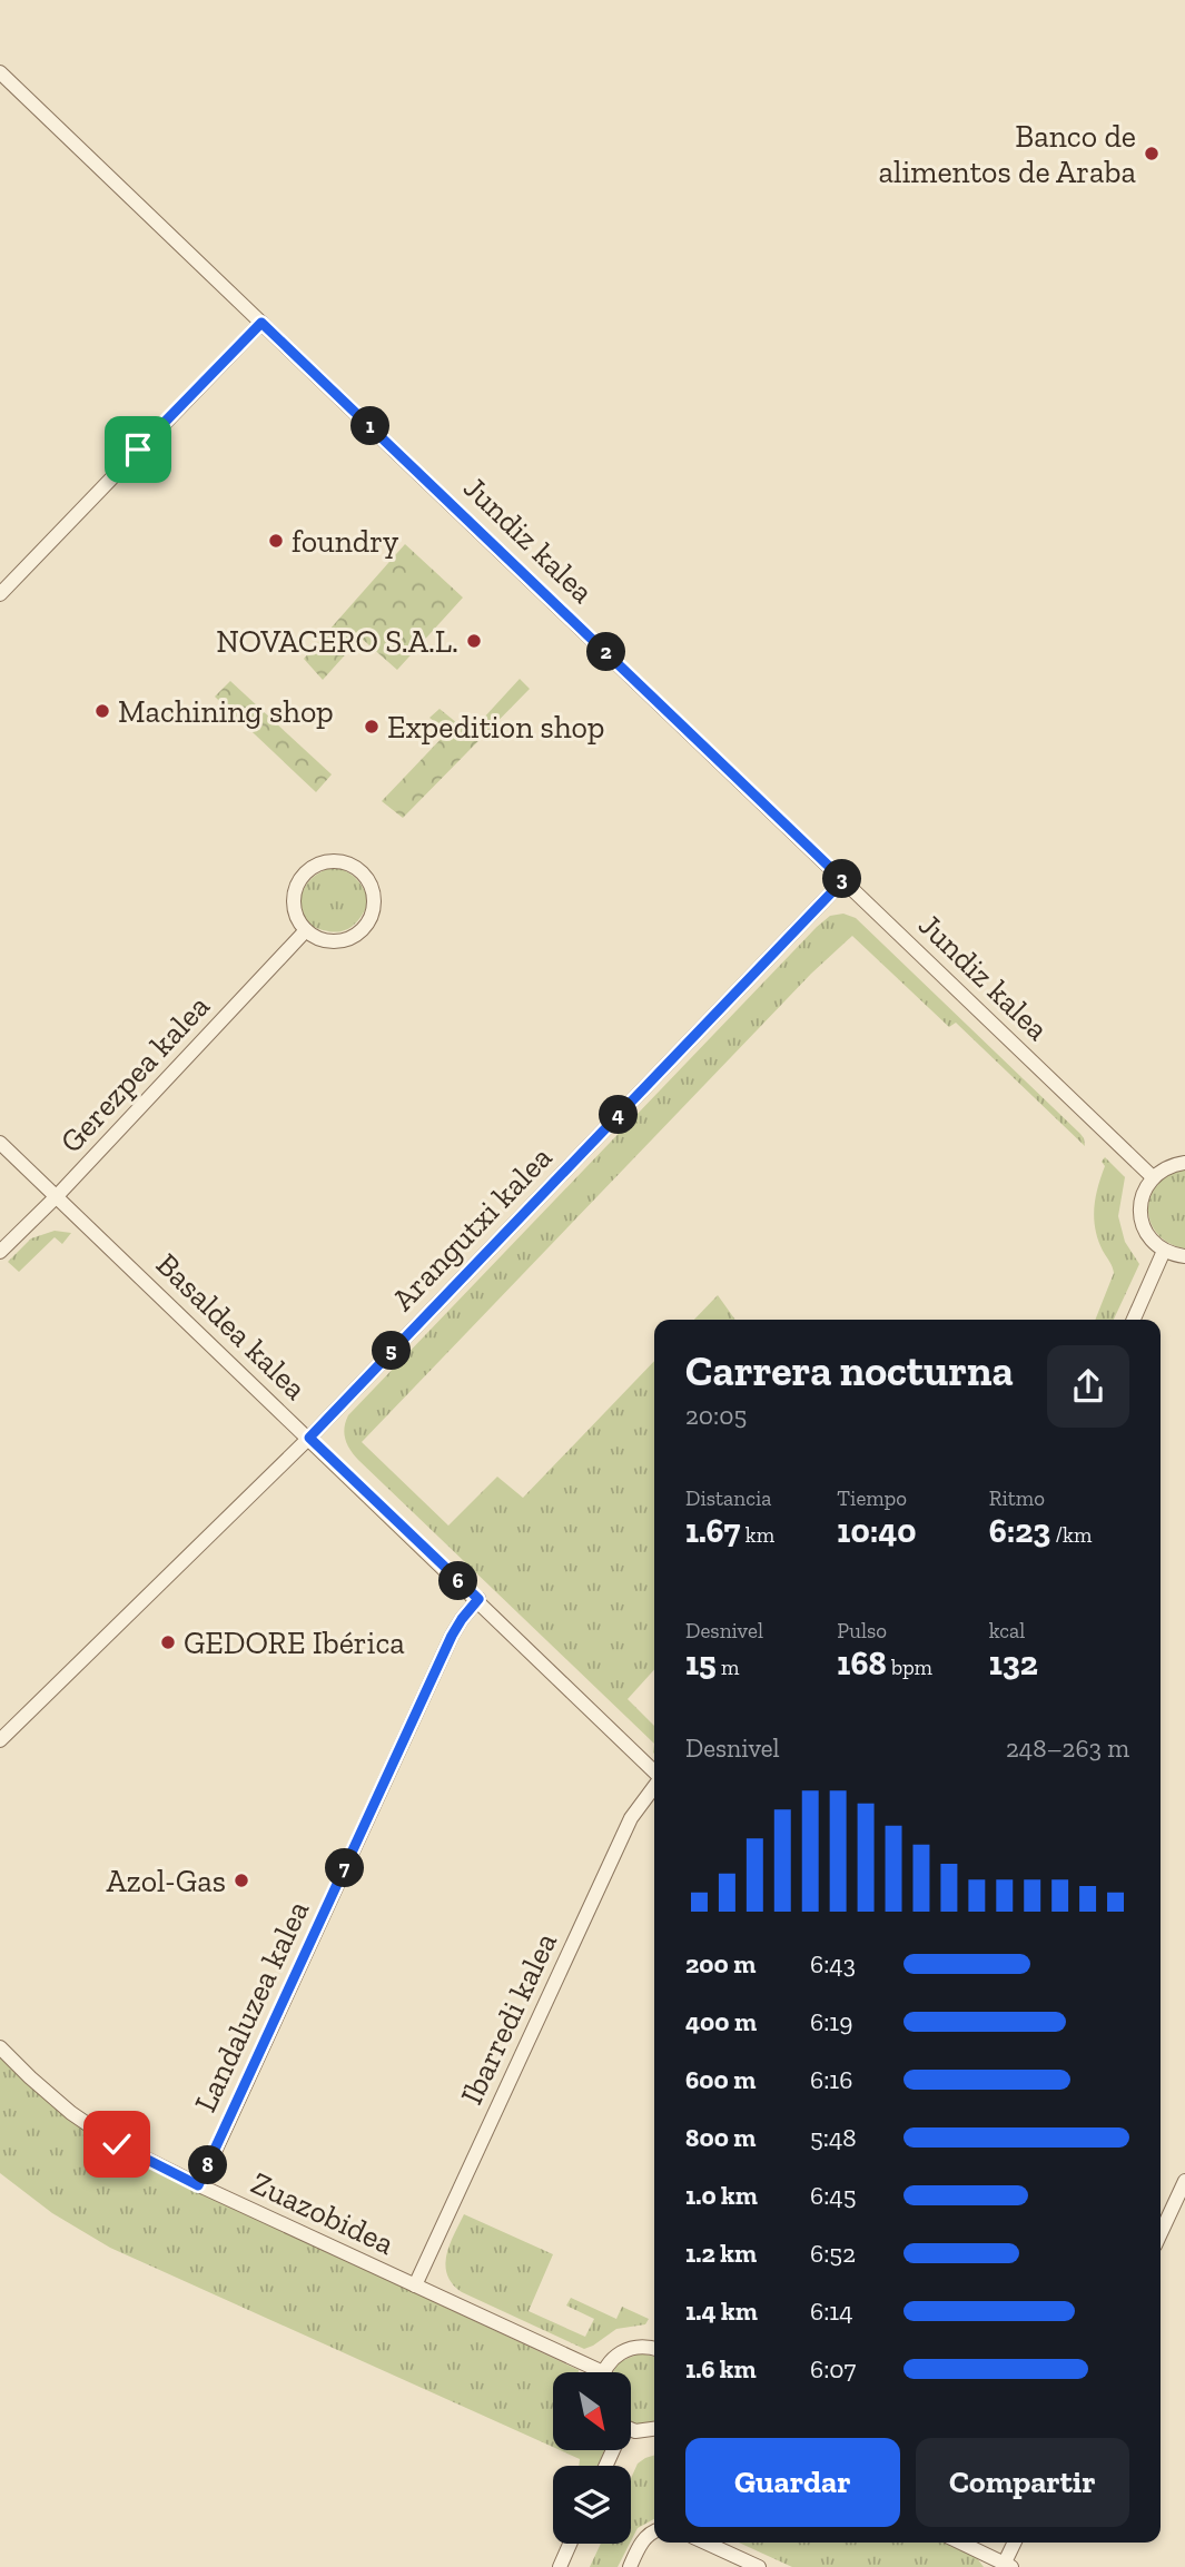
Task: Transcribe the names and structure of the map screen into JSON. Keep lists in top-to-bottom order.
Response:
{
  "streets": {
    "street": [
      "Jundiz kalea",
      "Gerezpea kalea",
      "Arangutxi kalea",
      "Basaldea kalea",
      "Landaluzea kalea",
      "Ibarredi kalea",
      "Zuazobidea"
    ]
  },
  "crossings": [
    ["Jundiz kalea", "Arangutxi kalea"],
    ["Gerezpea kalea", "Basaldea kalea"],
    ["Arangutxi kalea", "Basaldea kalea"],
    ["Basaldea kalea", "Landaluzea kalea"],
    ["Landaluzea kalea", "Zuazobidea"],
    ["Ibarredi kalea", "Zuazobidea"]
  ],
  "places": [
    "Banco de alimentos de Araba",
    "foundry",
    "NOVACERO S.A.L.",
    "Machining shop",
    "Expedition shop",
    "GEDORE Ibérica",
    "Azol-Gas"
  ],
  "north": "bottom right",
  "page": {
    "pins": [
      "1",
      "2",
      "3",
      "4",
      "5",
      "6",
      "7",
      "8"
    ],
    "heading": ["Carrera nocturna", "20:05"],
    "stats": [
      ["Distancia", "1.67 km"],
      ["Tiempo", "10:40"],
      ["Ritmo", "6:23 /km"],
      ["Desnivel", "15 m"],
      ["Pulso", "168 bpm"],
      ["kcal", "132"]
    ],
    "chart": ["Desnivel", "248–263 m"],
    "list": [
      {
        "name": "200 m",
        "note": "6:43"
      },
      {
        "name": "400 m",
        "note": "6:19"
      },
      {
        "name": "600 m",
        "note": "6:16"
      },
      {
        "name": "800 m",
        "note": "5:48"
      },
      {
        "name": "1.0 km",
        "note": "6:45"
      },
      {
        "name": "1.2 km",
        "note": "6:52"
      },
      {
        "name": "1.4 km",
        "note": "6:14"
      },
      {
        "name": "1.6 km",
        "note": "6:07"
      }
    ],
    "buttons": ["Guardar", "Compartir"]
  }
}
